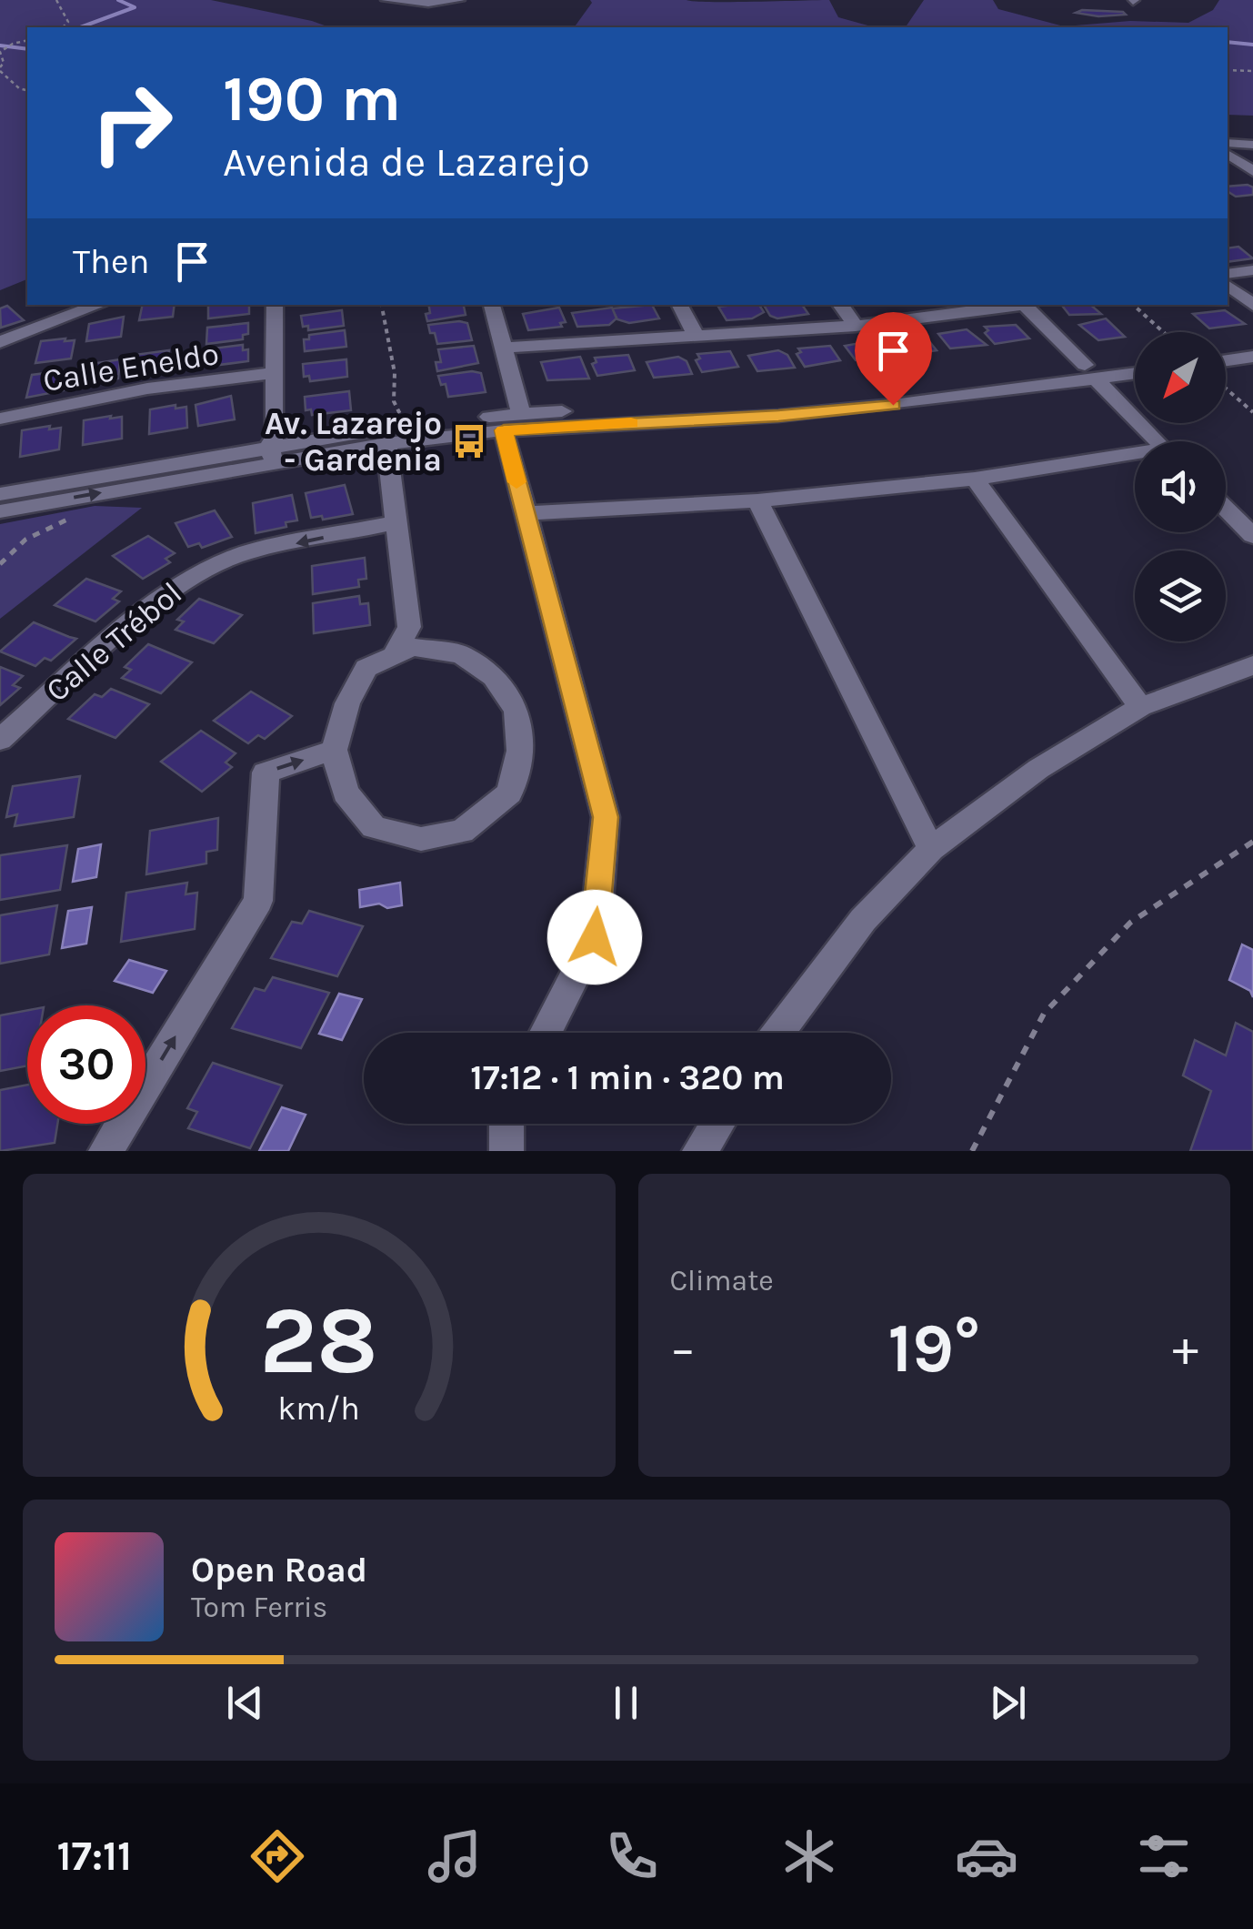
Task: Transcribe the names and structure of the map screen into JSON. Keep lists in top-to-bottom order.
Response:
{
  "streets": {
    "street": ["Calle Eneldo", "Calle Trébol"]
  },
  "places": {
    "bus stop": ["Av. Lazarejo - Gardenia"]
  },
  "north": "bottom left",
  "page": {
    "turn": ["190 m", "Avenida de Lazarejo"],
    "then": "Then",
    "limit": "30",
    "trip": "17:12 · 1 min · 320 m",
    "tile": "Climate",
    "heat": ["−", "19°", "+"],
    "song": ["Open Road", "Tom Ferris"],
    "tabs": "17:11",
    "gauge": ["28", "km/h"]
  }
}
